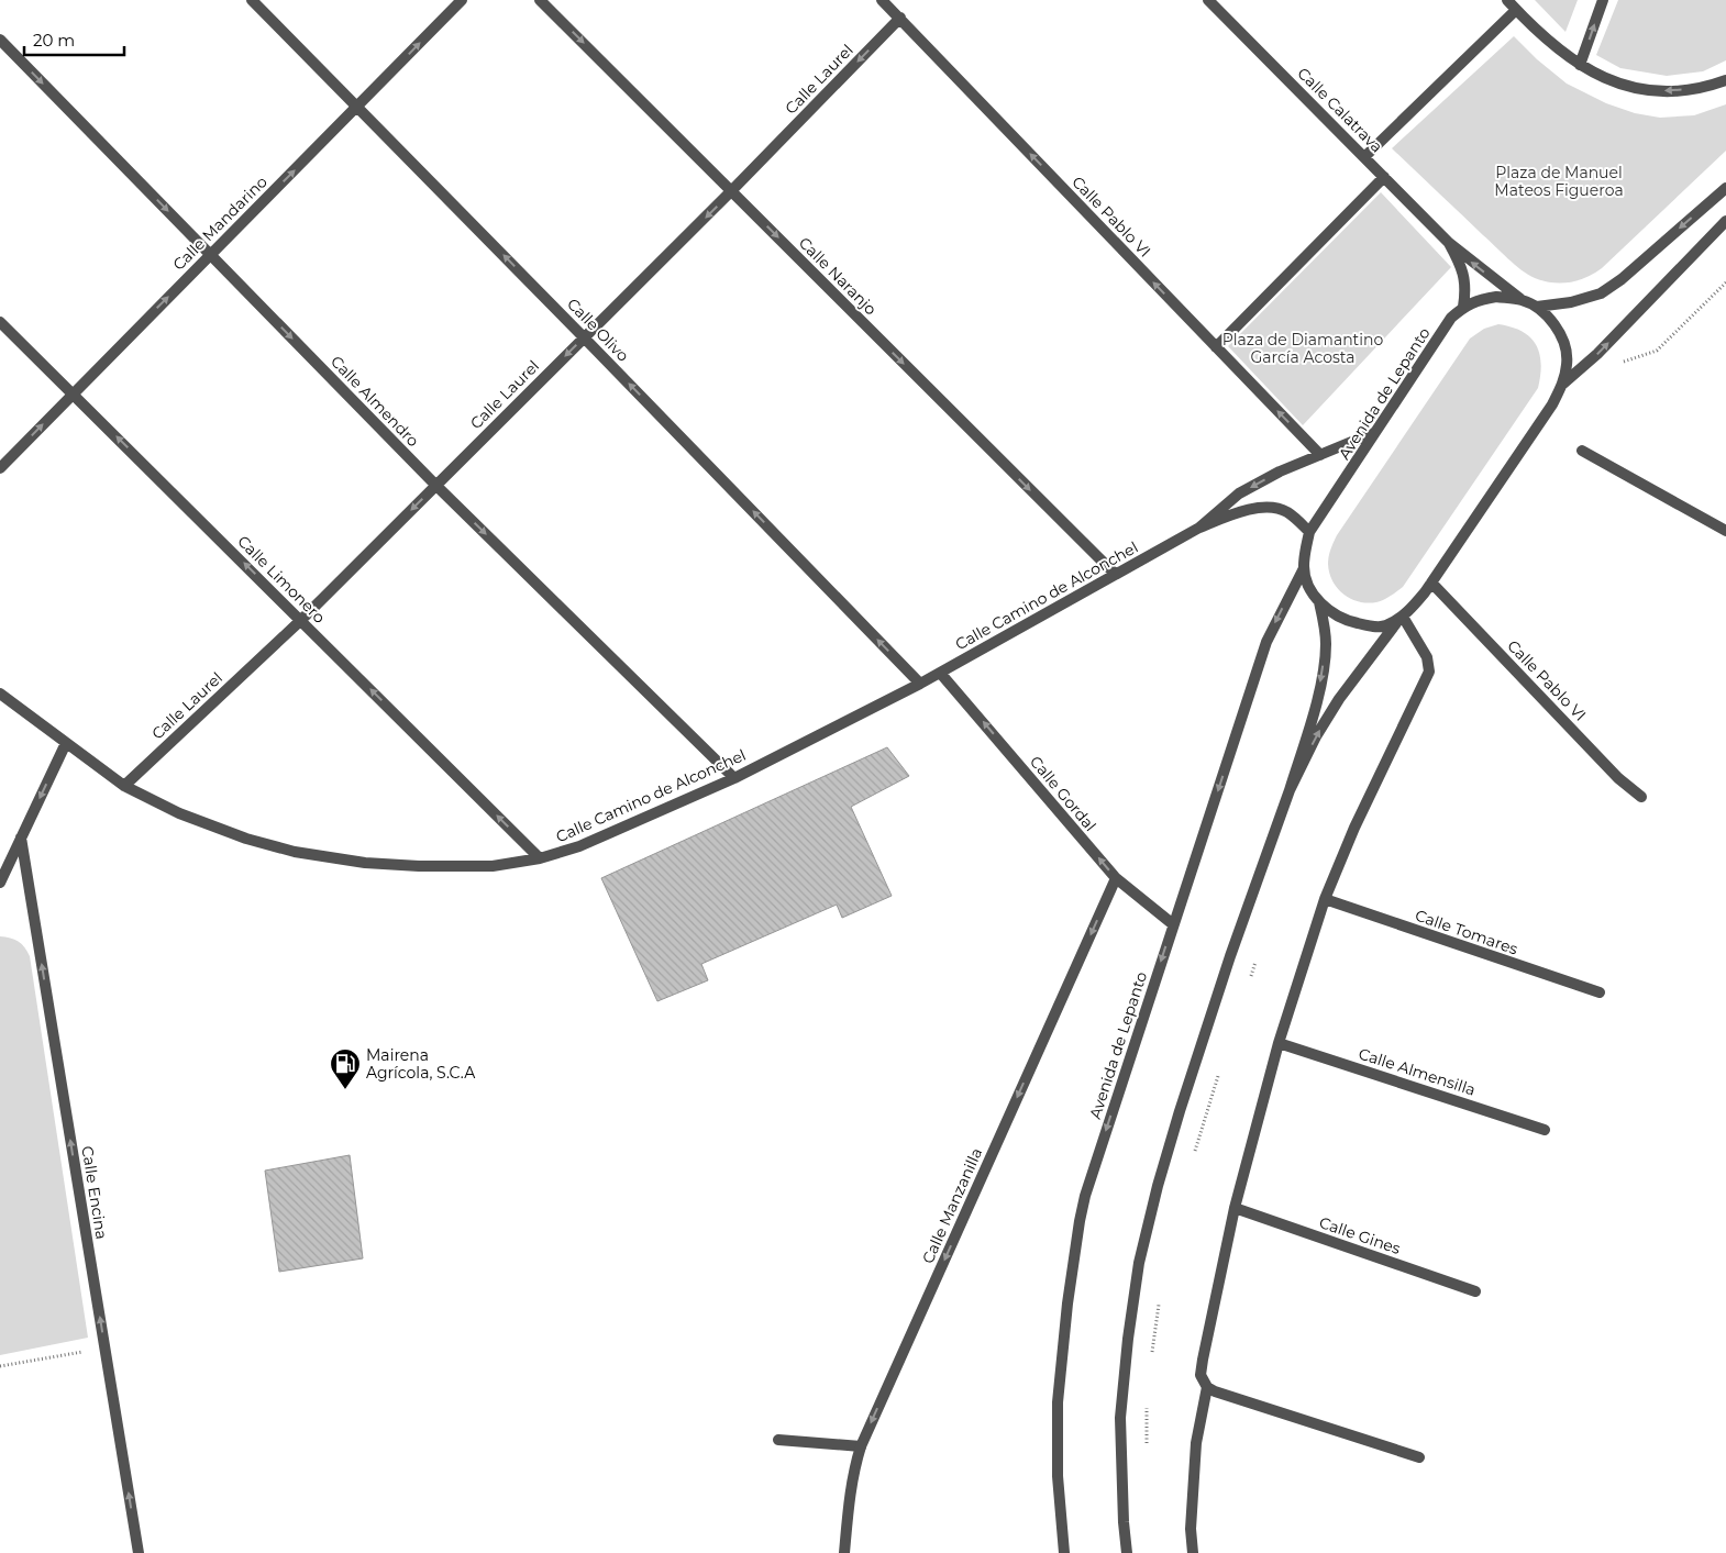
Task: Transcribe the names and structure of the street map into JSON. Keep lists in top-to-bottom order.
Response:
{
  "streets": {
    "street": [
      "Calle Laurel",
      "Calle Calatrava",
      "Calle Pablo VI",
      "Calle Mandarino",
      "Calle Naranjo",
      "Calle Olivo",
      "Avenida de Lepanto",
      "Calle Almendro",
      "Calle Limonero",
      "Calle Camino de Alconchel",
      "Calle Gordal",
      "Calle Tomares",
      "Calle Almensilla",
      "Calle Encina",
      "Calle Manzanilla",
      "Calle Gines"
    ]
  },
  "crossings": [
    ["Calle Laurel", "Calle Pablo VI"],
    ["Calle Laurel", "Calle Naranjo"],
    ["Calle Laurel", "Calle Olivo"],
    ["Calle Laurel", "Calle Almendro"],
    ["Calle Laurel", "Calle Limonero"],
    ["Calle Laurel", "Calle Camino de Alconchel"],
    ["Calle Pablo VI", "Avenida de Lepanto"],
    ["Calle Mandarino", "Calle Olivo"],
    ["Calle Mandarino", "Calle Almendro"],
    ["Calle Mandarino", "Calle Limonero"],
    ["Calle Naranjo", "Calle Camino de Alconchel"],
    ["Calle Olivo", "Calle Camino de Alconchel"],
    ["Avenida de Lepanto", "Calle Gordal"],
    ["Calle Almendro", "Calle Camino de Alconchel"],
    ["Calle Limonero", "Calle Camino de Alconchel"],
    ["Calle Camino de Alconchel", "Calle Gordal"],
    ["Calle Gordal", "Calle Manzanilla"]
  ],
  "one_way": [
    "Calle Laurel",
    "Calle Pablo VI",
    "Calle Mandarino",
    "Calle Naranjo",
    "Calle Olivo",
    "Calle Almendro",
    "Calle Limonero",
    "Calle Gordal",
    "Calle Encina",
    "Calle Manzanilla"
  ],
  "parks": ["Plaza de Manuel Mateos Figueroa", "Plaza de Diamantino García Acosta"],
  "places": {
    "fuel station": ["Mairena Agrícola, S.C.A"]
  },
  "scale_bar": "20 m"
}
